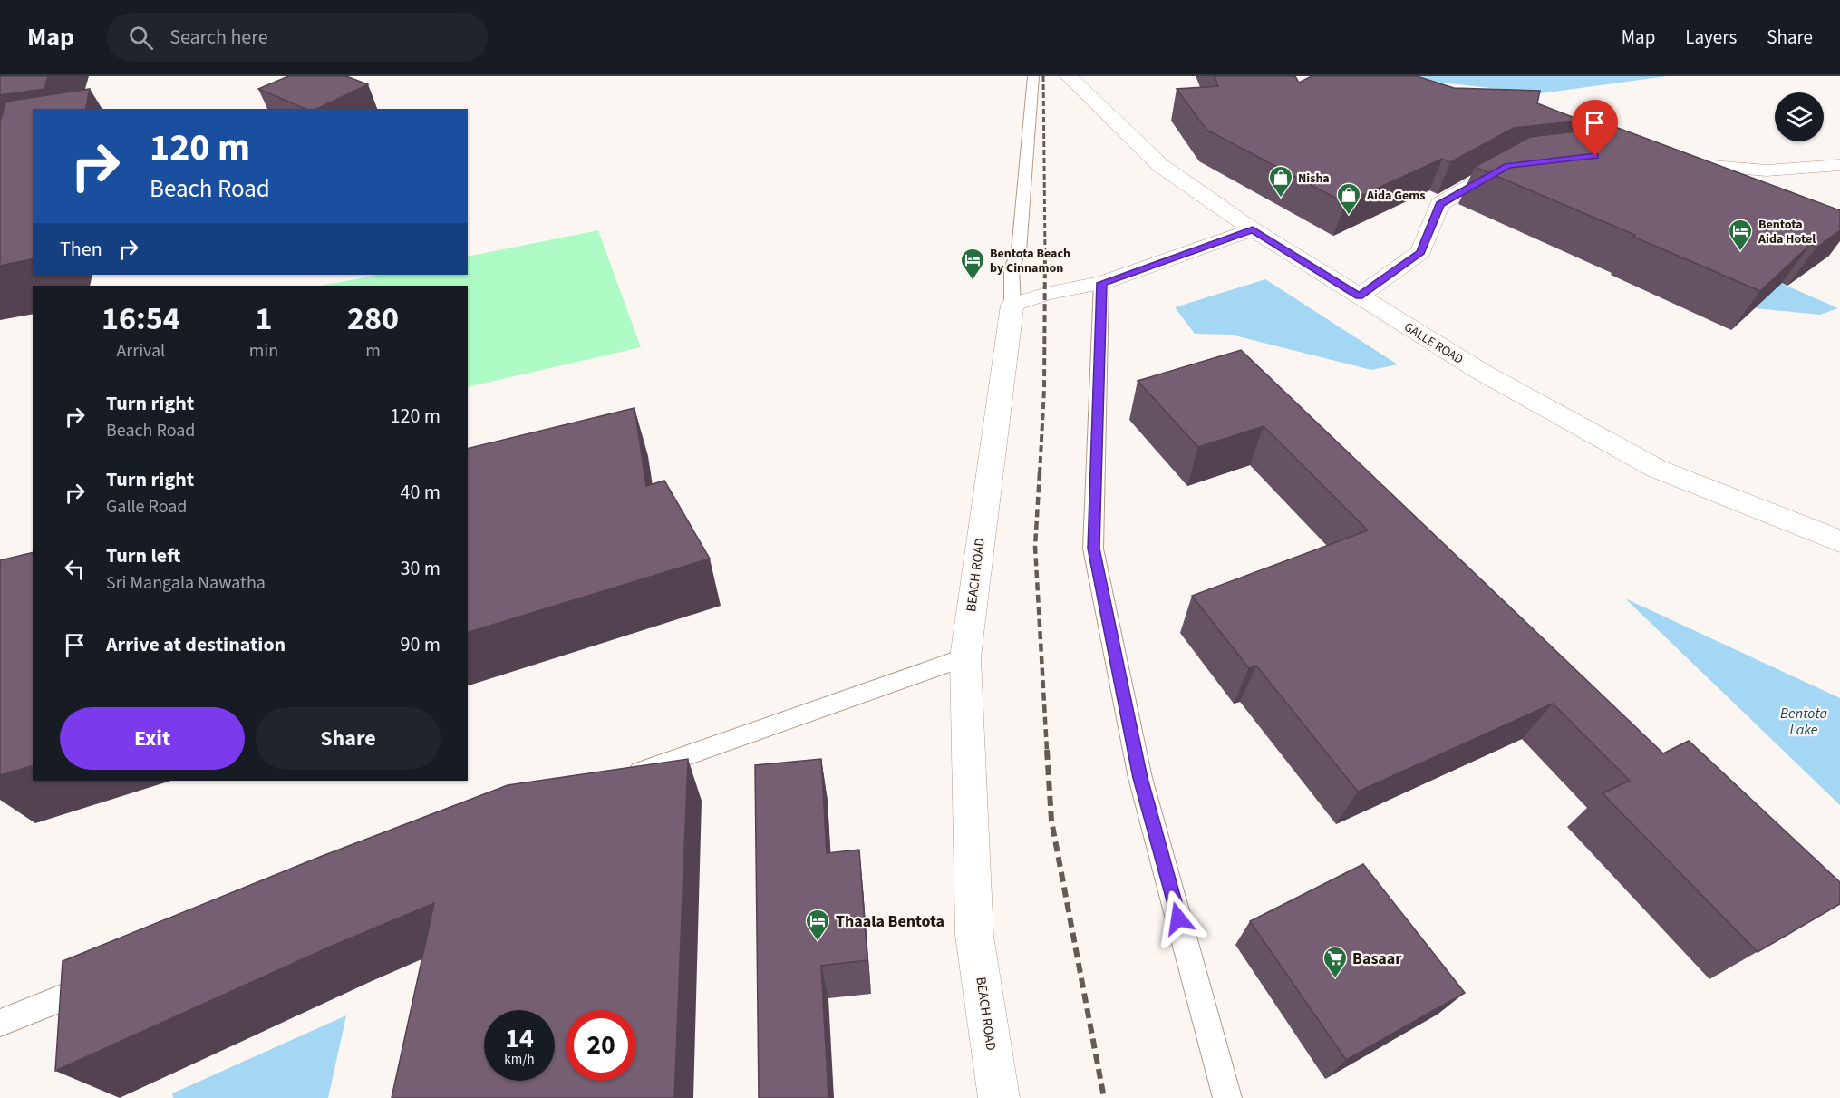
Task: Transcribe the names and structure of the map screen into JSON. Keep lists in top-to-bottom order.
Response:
{
  "streets": {
    "main road": ["GALLE ROAD", "BEACH ROAD"]
  },
  "water": ["Bentota Lake"],
  "places": {
    "shop": ["Nisha", "Aida Gems"],
    "hotel": ["Bentota Aida Hotel", "Bentota Beach by Cinnamon", "Thaala Bentota"],
    "supermarket": ["Basaar"]
  },
  "page": {
    "header": "Map",
    "search": "Search here",
    "nav": ["Map", "Layers", "Share"],
    "turn": ["120 m", "Beach Road"],
    "then": "Then",
    "eta": [
      "16:54",
      "Arrival",
      "1",
      "min",
      "280",
      "m"
    ],
    "list": [
      {
        "name": "Turn right",
        "note": "Beach Road",
        "value": "120 m"
      },
      {
        "name": "Turn right",
        "note": "Galle Road",
        "value": "40 m"
      },
      {
        "name": "Turn left",
        "note": "Sri Mangala Nawatha",
        "value": "30 m"
      },
      {
        "name": "Arrive at destination",
        "value": "90 m"
      }
    ],
    "buttons": ["Exit", "Share"],
    "speed": "14 km/h",
    "limit": "20"
  }
}
